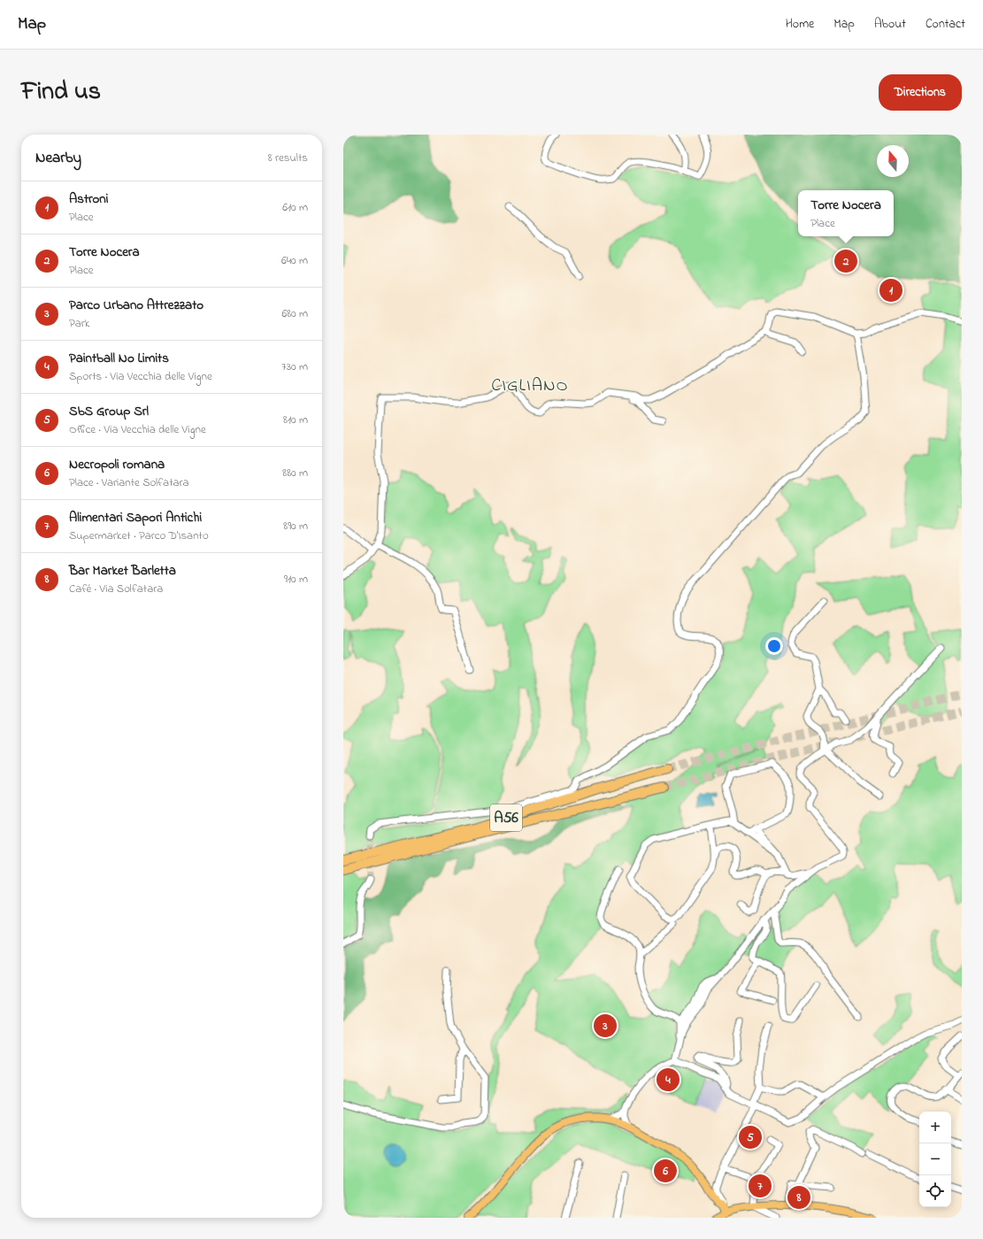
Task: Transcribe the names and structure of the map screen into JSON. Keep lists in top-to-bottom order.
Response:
{
  "streets": {
    "highway": ["A56"]
  },
  "districts": ["CIGLIANO"],
  "north": "top",
  "page": {
    "header": "Map",
    "nav": [
      "Home",
      "Map",
      "About",
      "Contact"
    ],
    "title": "Find us",
    "buttons": "Directions",
    "heading": ["Nearby", "8 results"],
    "list": [
      {
        "mark": "1",
        "name": "Astroni",
        "note": "Place",
        "value": "610 m"
      },
      {
        "mark": "2",
        "name": "Torre Nocera",
        "note": "Place",
        "value": "640 m"
      },
      {
        "mark": "3",
        "name": "Parco Urbano Attrezzato",
        "note": "Park",
        "value": "680 m"
      },
      {
        "mark": "4",
        "name": "Paintball No Limits",
        "note": "Sports · Via Vecchia delle Vigne",
        "value": "730 m"
      },
      {
        "mark": "5",
        "name": "SbS Group Srl",
        "note": "Office · Via Vecchia delle Vigne",
        "value": "810 m"
      },
      {
        "mark": "6",
        "name": "Necropoli romana",
        "note": "Place · Variante Solfatara",
        "value": "880 m"
      },
      {
        "mark": "7",
        "name": "Alimentari Sapori Antichi",
        "note": "Supermarket · Parco D'Isanto",
        "value": "890 m"
      },
      {
        "mark": "8",
        "name": "Bar Market Barletta",
        "note": "Café · Via Solfatara",
        "value": "910 m"
      }
    ],
    "popup": ["Torre Nocera", "Place"],
    "pins": [
      "2",
      "1",
      "3",
      "4",
      "5",
      "6",
      "7",
      "8"
    ],
    "map_buttons": ["+", "−"]
  }
}
